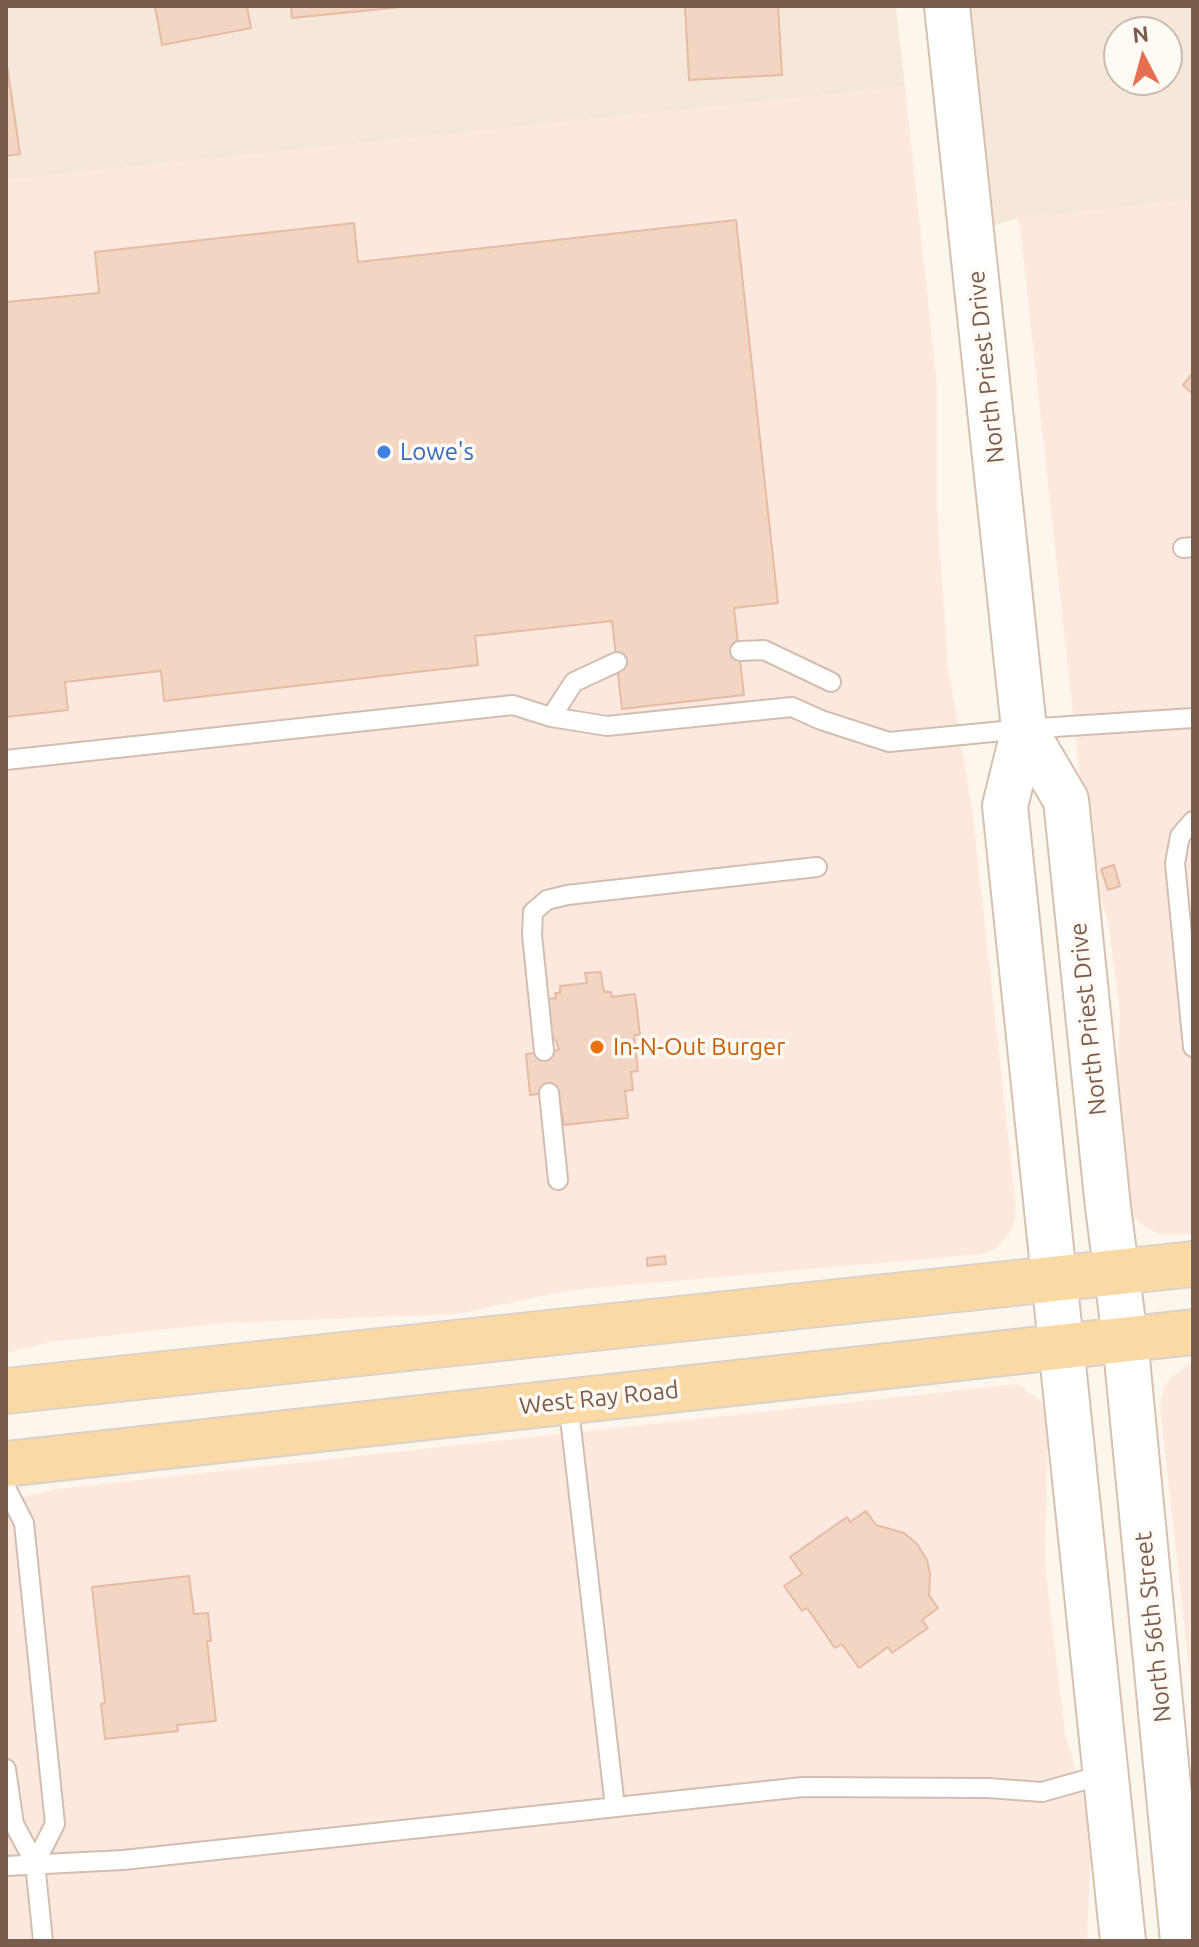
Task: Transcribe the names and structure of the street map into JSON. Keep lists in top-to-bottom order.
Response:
{
  "streets": {
    "main road": ["North Priest Drive", "West Ray Road", "North 56th Street"]
  },
  "crossings": [
    ["North Priest Drive", "West Ray Road"],
    ["North Priest Drive", "North 56th Street"],
    ["West Ray Road", "North 56th Street"]
  ],
  "places": ["Lowe's", "In-N-Out Burger"],
  "north": "top"
}
